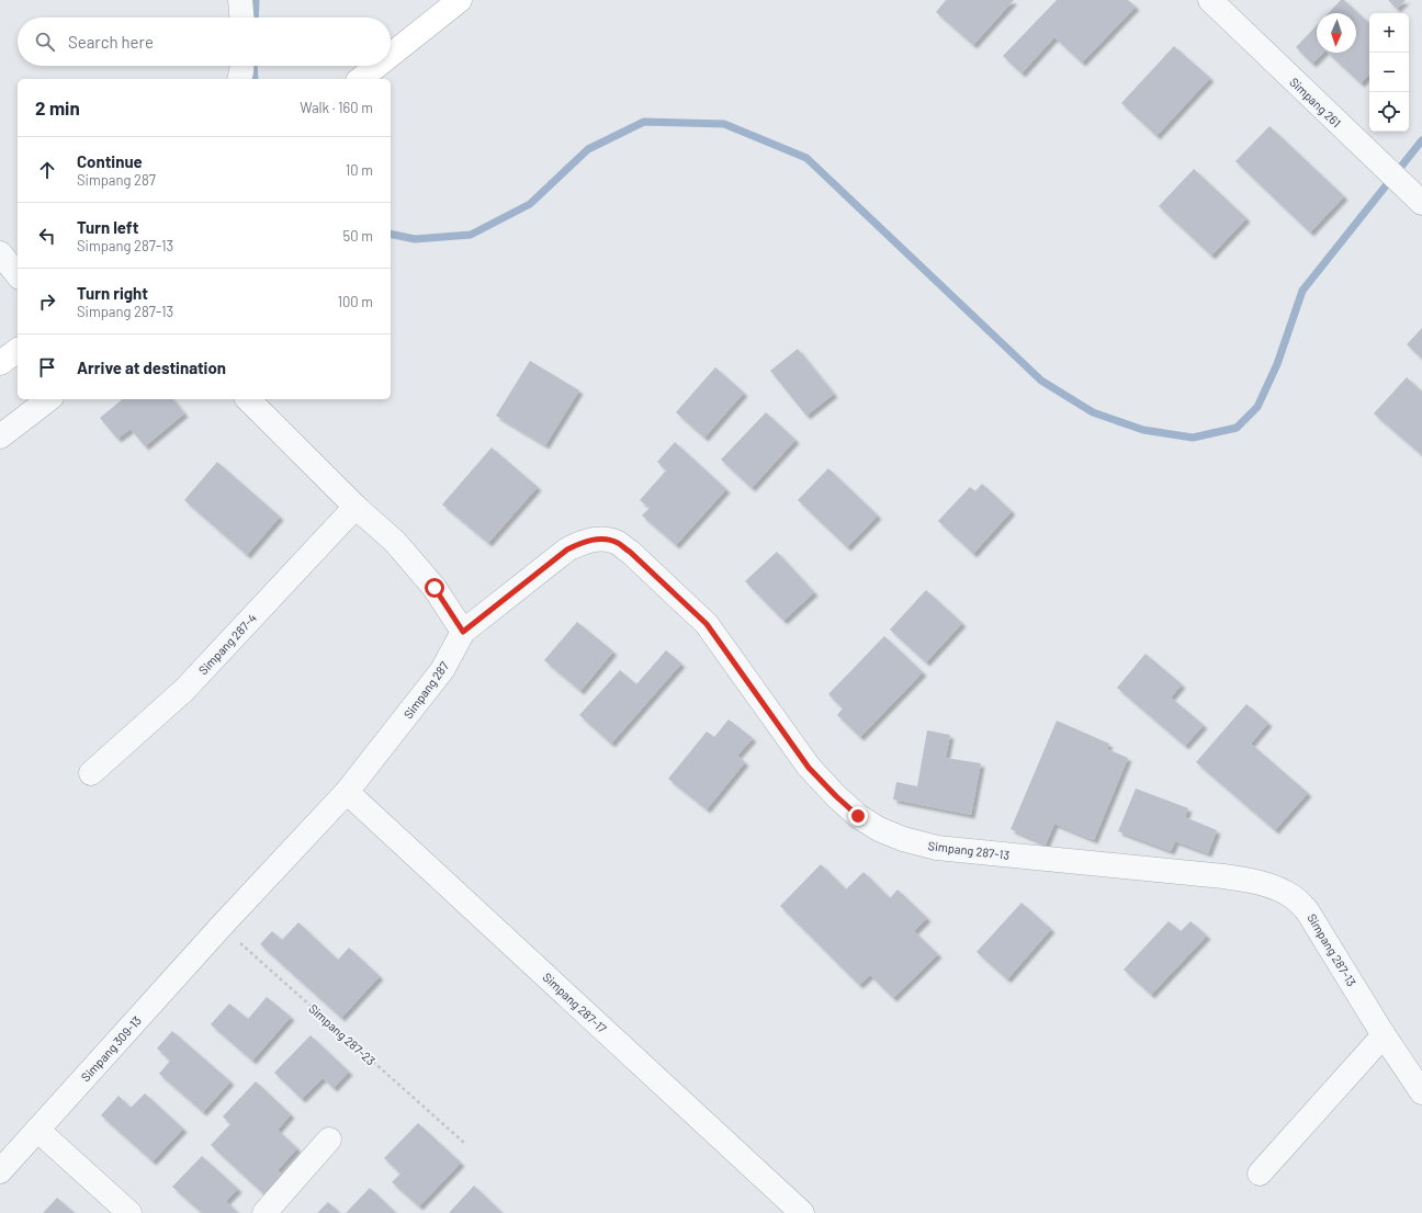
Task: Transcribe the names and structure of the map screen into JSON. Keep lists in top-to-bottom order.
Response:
{
  "streets": {
    "street": [
      "Simpang 261",
      "Simpang 287-4",
      "Simpang 287",
      "Simpang 287-13",
      "Simpang 287-17",
      "Simpang 309-13"
    ],
    "path": ["Simpang 287-23"]
  },
  "crossings": [
    ["Simpang 287", "Simpang 287-13"],
    ["Simpang 287", "Simpang 287-17"],
    ["Simpang 287", "Simpang 287-23"],
    ["Simpang 287", "Simpang 309-13"],
    ["Simpang 287-23", "Simpang 309-13"]
  ],
  "north": "bottom",
  "page": {
    "map_buttons": ["+", "−"],
    "search": "Search here",
    "heading": ["2 min", "Walk · 160 m"],
    "list": [
      ["Continue", "Simpang 287", "10 m"],
      ["Turn left", "Simpang 287-13", "50 m"],
      ["Turn right", "Simpang 287-13", "100 m"],
      "Arrive at destination"
    ]
  }
}
